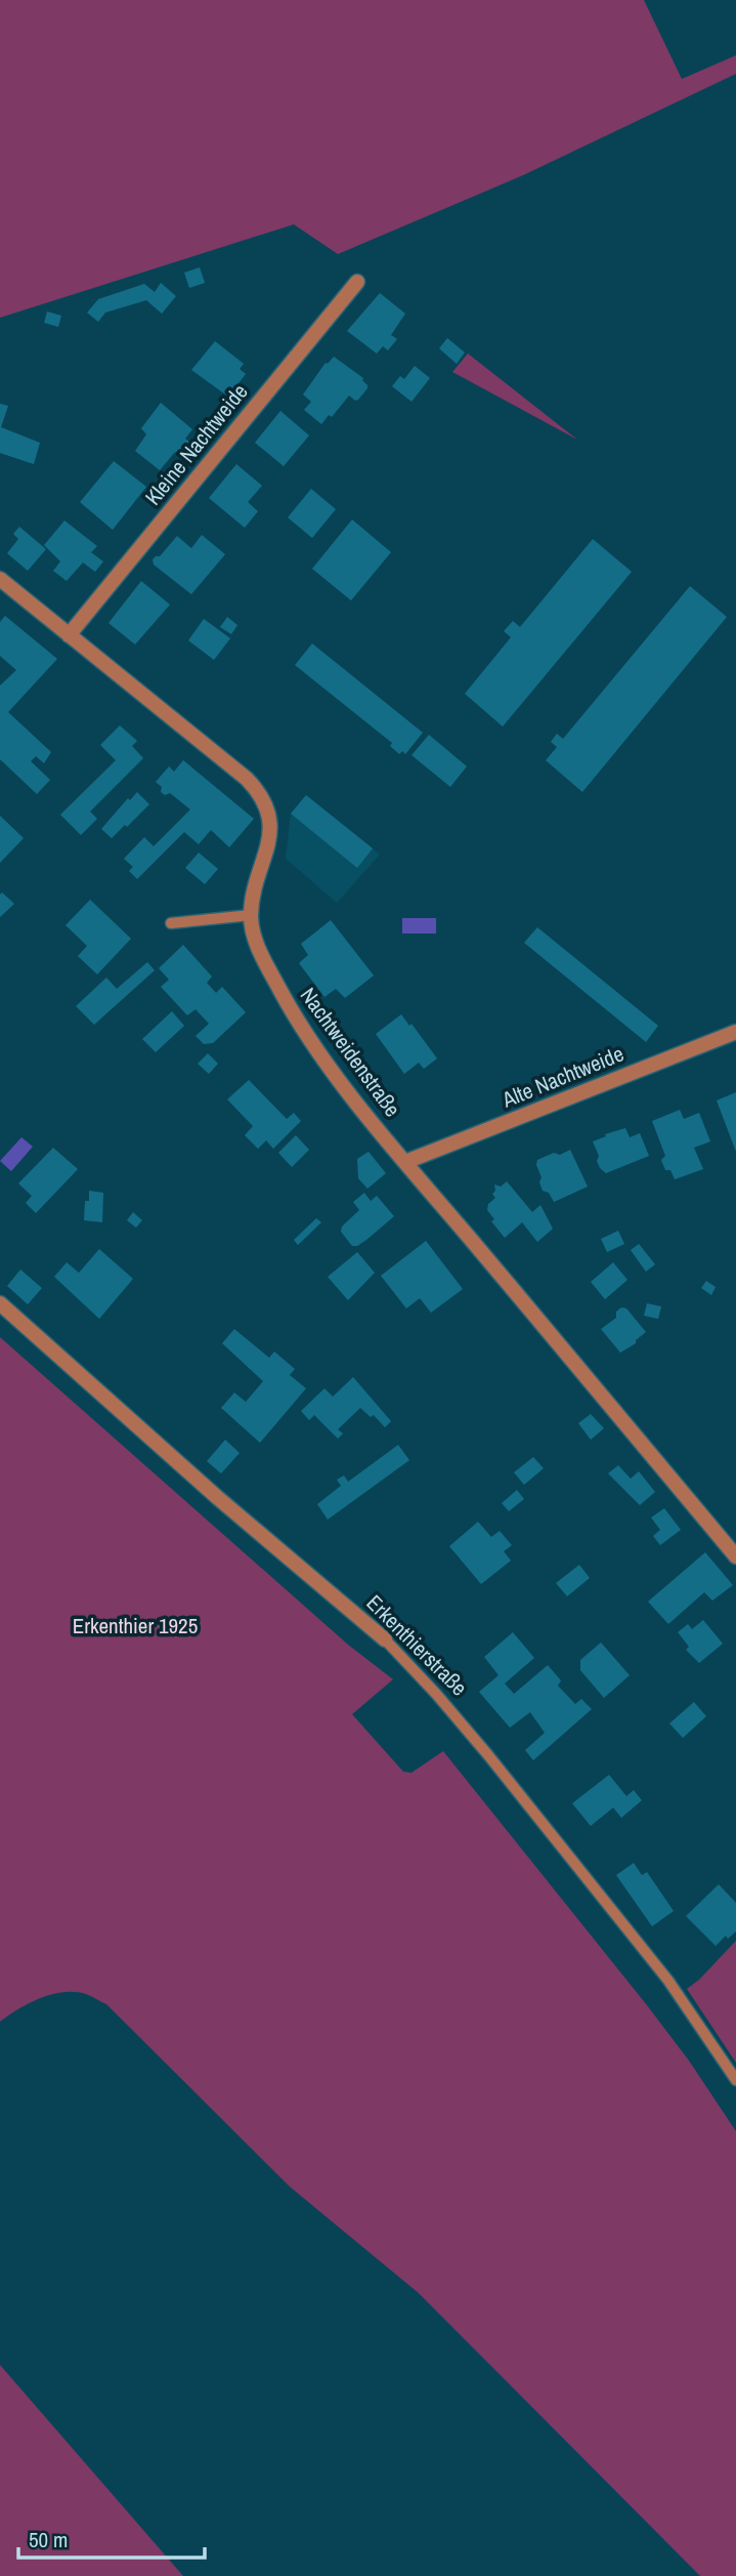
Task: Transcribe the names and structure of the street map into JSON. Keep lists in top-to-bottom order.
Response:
{
  "streets": {
    "street": [
      "Kleine Nachtweide",
      "Nachtweidenstraße",
      "Alte Nachtweide",
      "Erkenthierstraße"
    ]
  },
  "crossings": [
    ["Kleine Nachtweide", "Nachtweidenstraße"],
    ["Nachtweidenstraße", "Alte Nachtweide"]
  ],
  "parks": ["Erkenthier 1925"],
  "scale_bar": "50 m"
}
